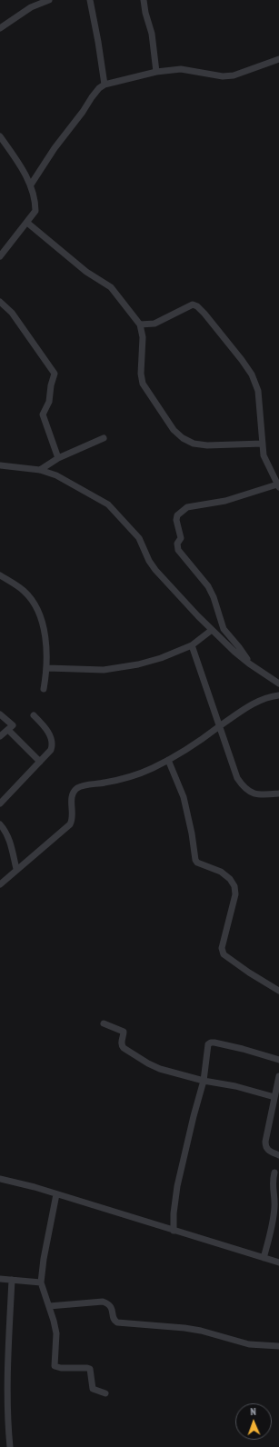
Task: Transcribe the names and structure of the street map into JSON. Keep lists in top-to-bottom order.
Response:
{
  "north": "top"
}
